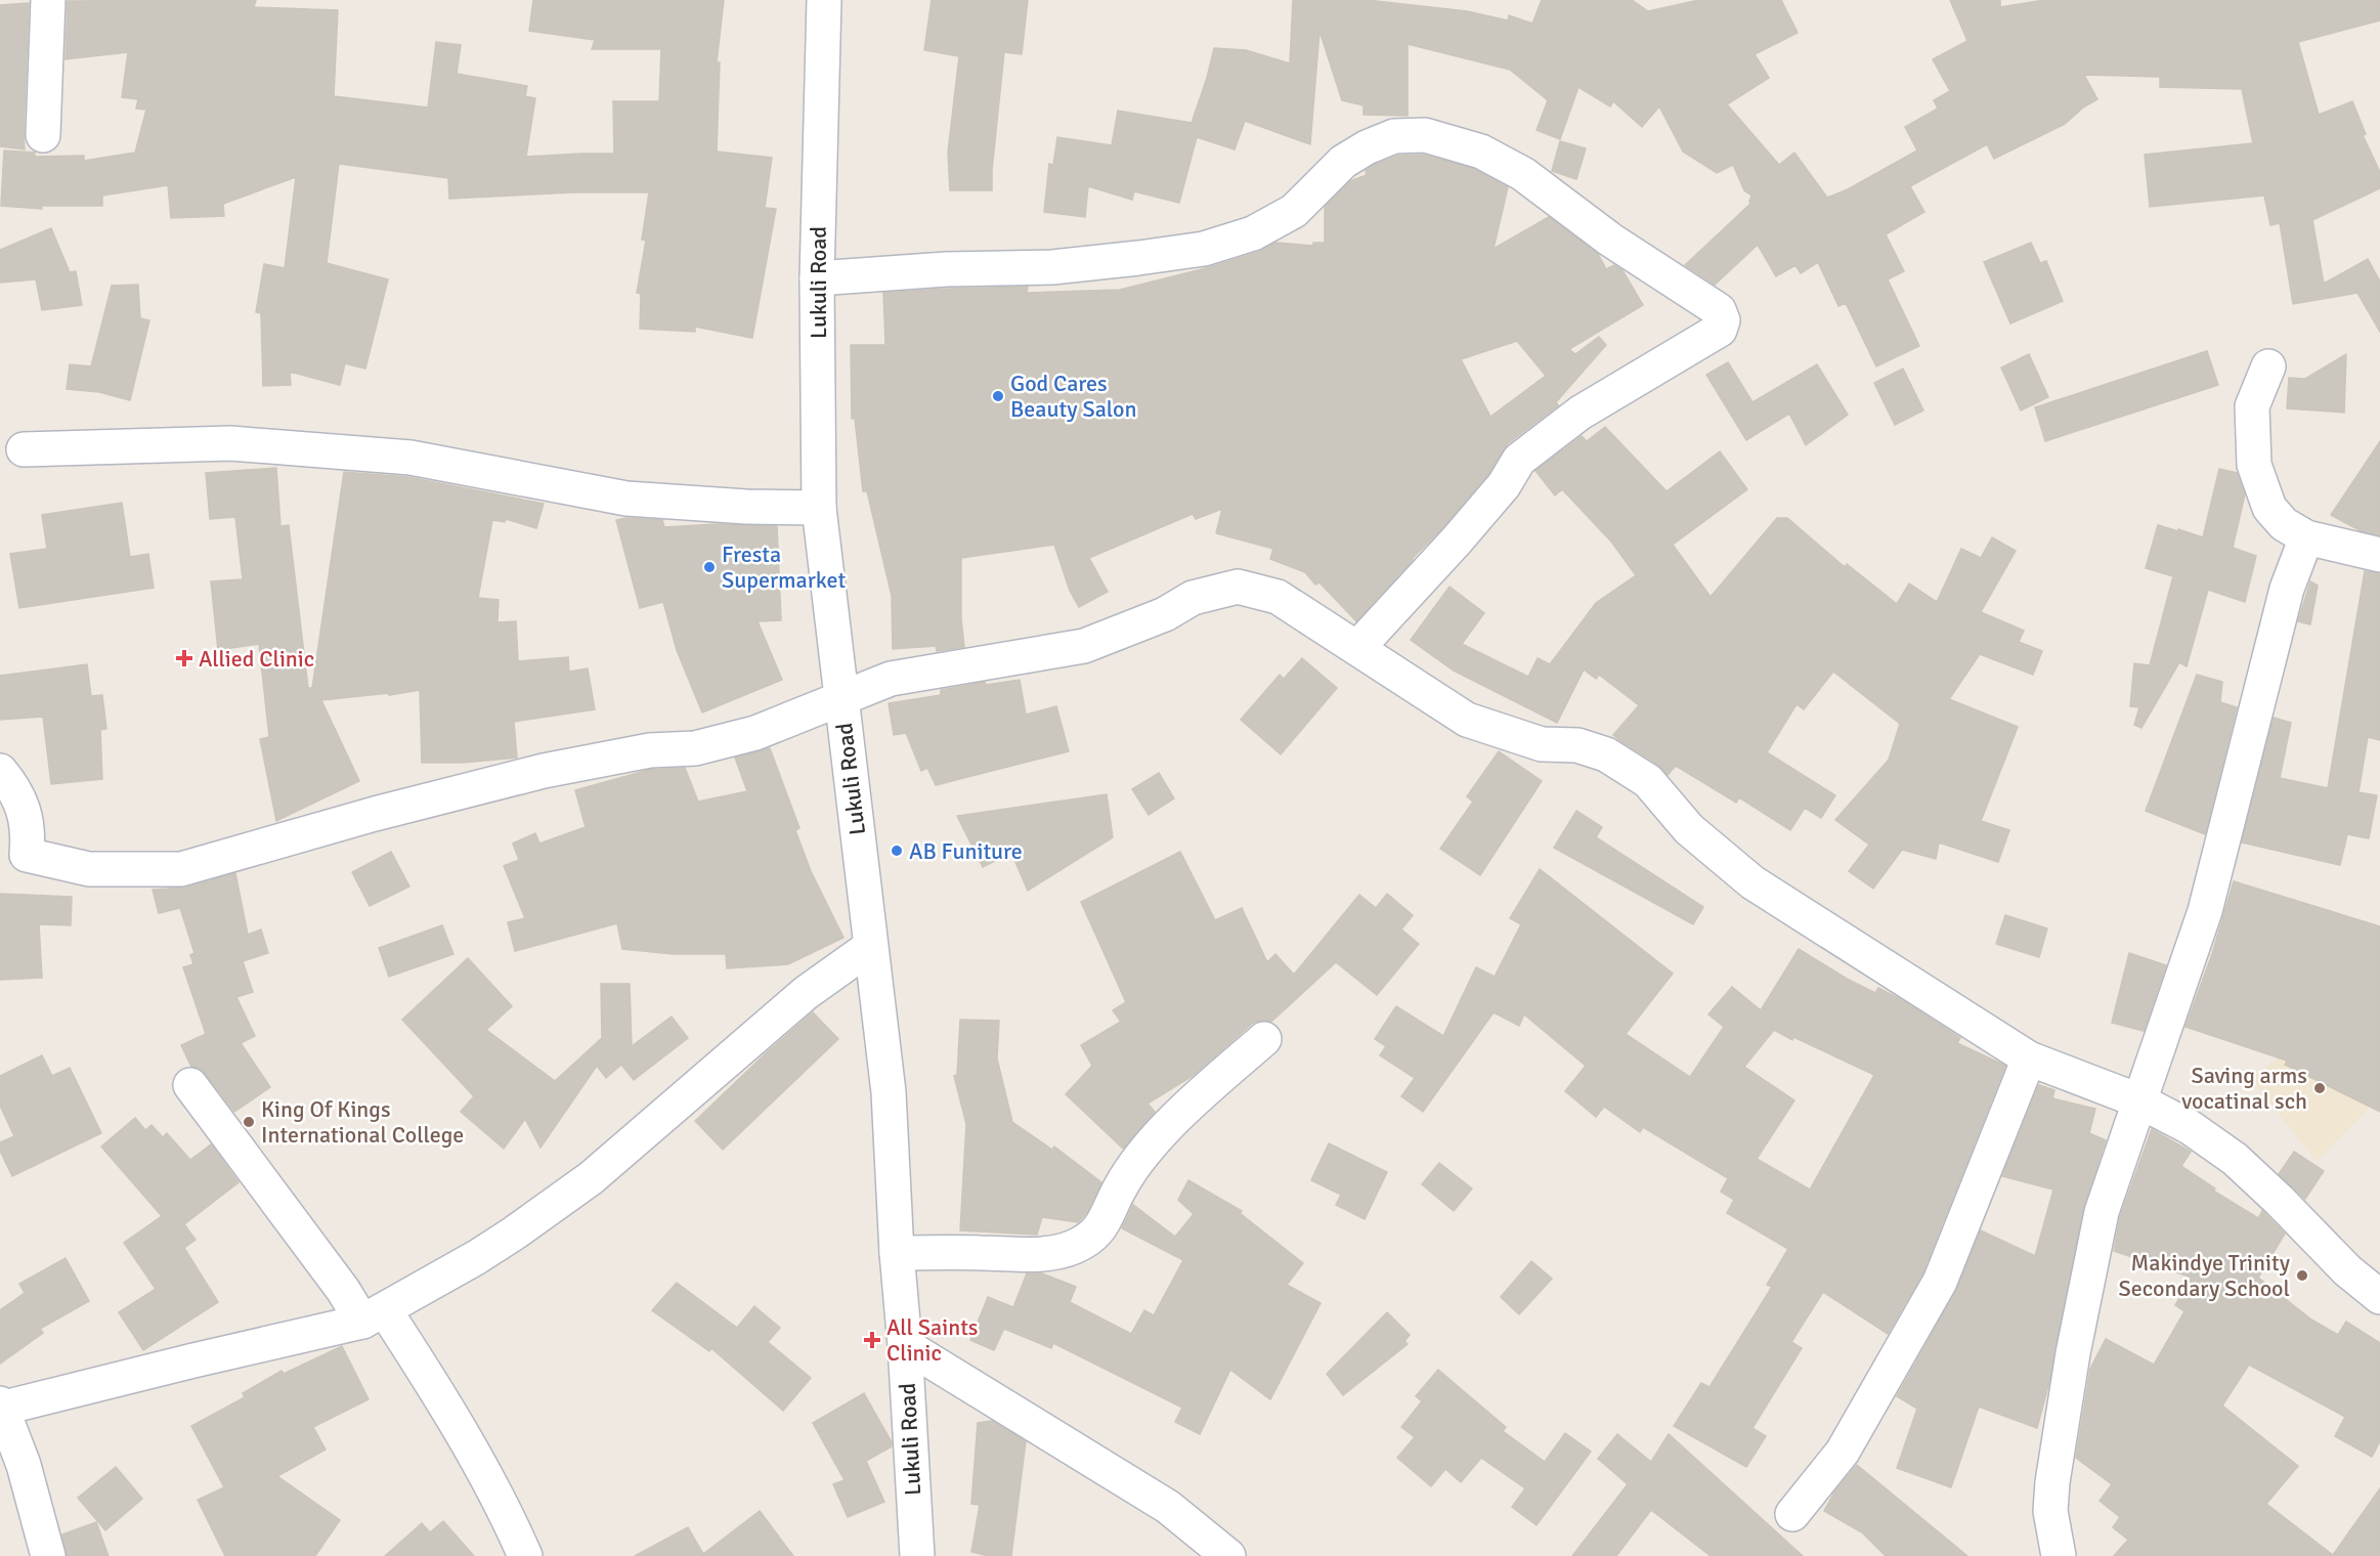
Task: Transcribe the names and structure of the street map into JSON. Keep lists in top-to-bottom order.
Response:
{
  "streets": {
    "street": ["Lukuli Road"]
  },
  "places": {
    "other": [
      "God Cares Beauty Salon",
      "Fresta Supermarket",
      "AB Funiture",
      "Saving arms vocatinal sch",
      "King Of Kings International College",
      "Makindye Trinity Secondary School"
    ],
    "health": ["Allied Clinic", "All Saints Clinic"]
  }
}
